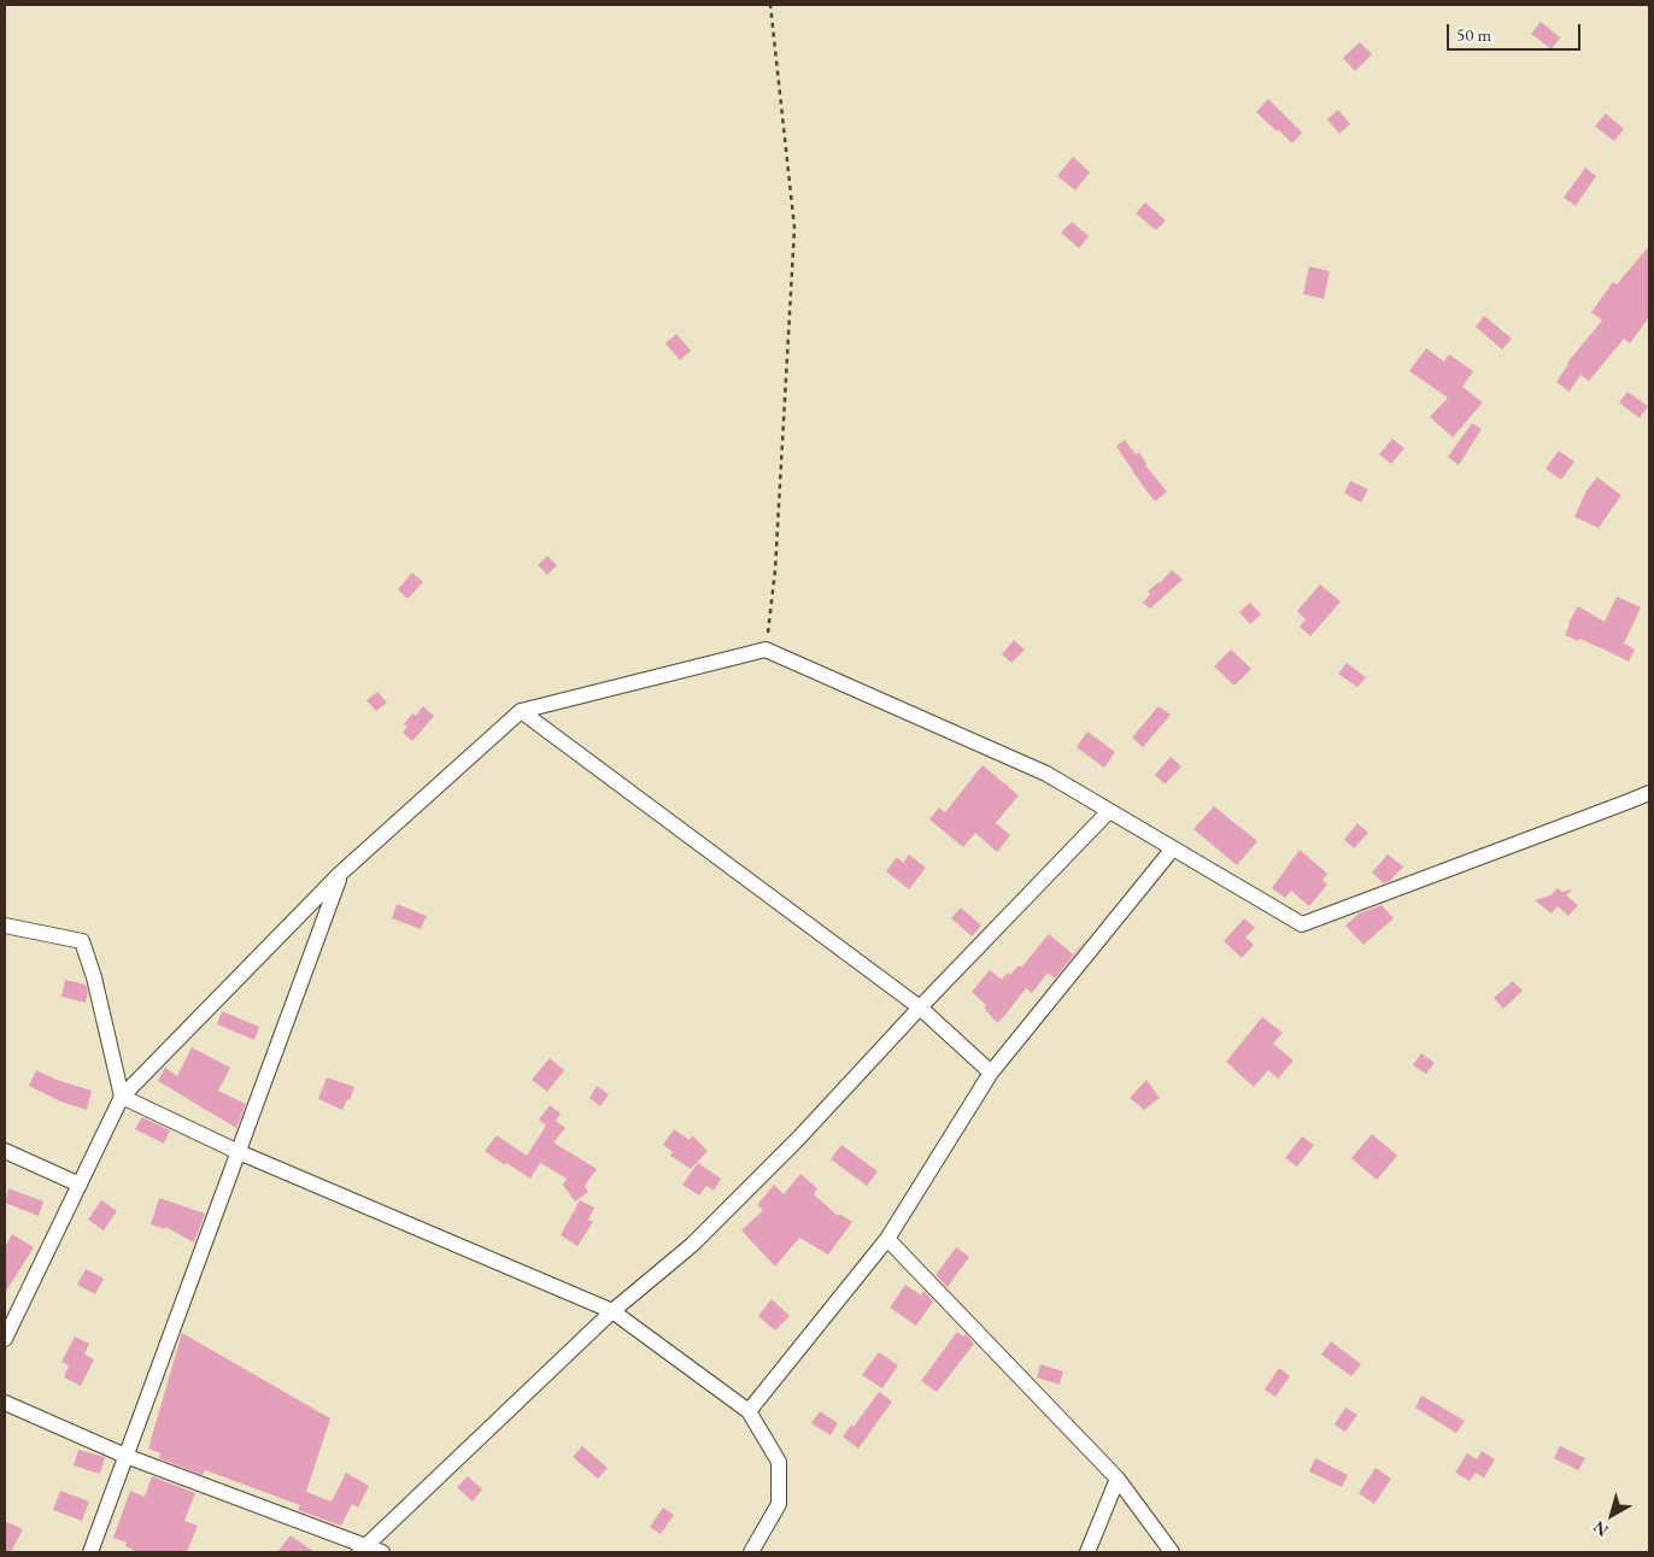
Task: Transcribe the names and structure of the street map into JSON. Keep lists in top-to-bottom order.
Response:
{
  "scale_bar": "50 m",
  "north": "bottom left"
}
